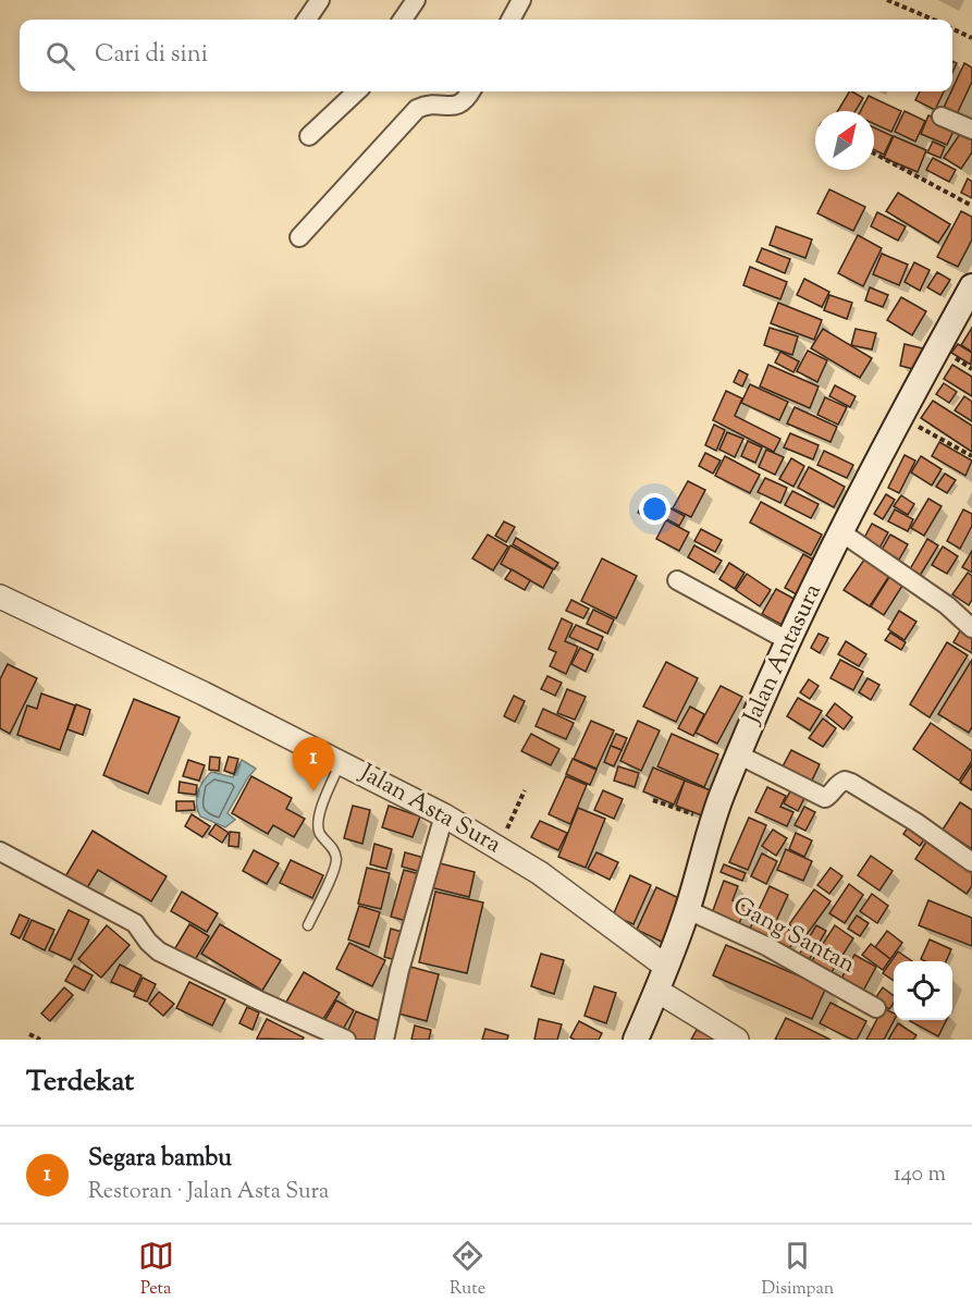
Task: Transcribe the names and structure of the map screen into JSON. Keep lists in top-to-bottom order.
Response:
{
  "streets": {
    "main road": ["Jalan Antasura"],
    "street": ["Jalan Asta Sura", "Gang Santan"]
  },
  "crossings": [
    ["Jalan Antasura", "Jalan Asta Sura"],
    ["Jalan Antasura", "Gang Santan"]
  ],
  "north": "top right",
  "page": {
    "search": "Cari di sini",
    "pins": "1",
    "heading": "Terdekat",
    "list": [
      {
        "mark": "1",
        "name": "Segara bambu",
        "note": "Restoran · Jalan Asta Sura",
        "value": "140 m"
      }
    ],
    "nav": ["Peta", "Rute", "Disimpan"]
  }
}
